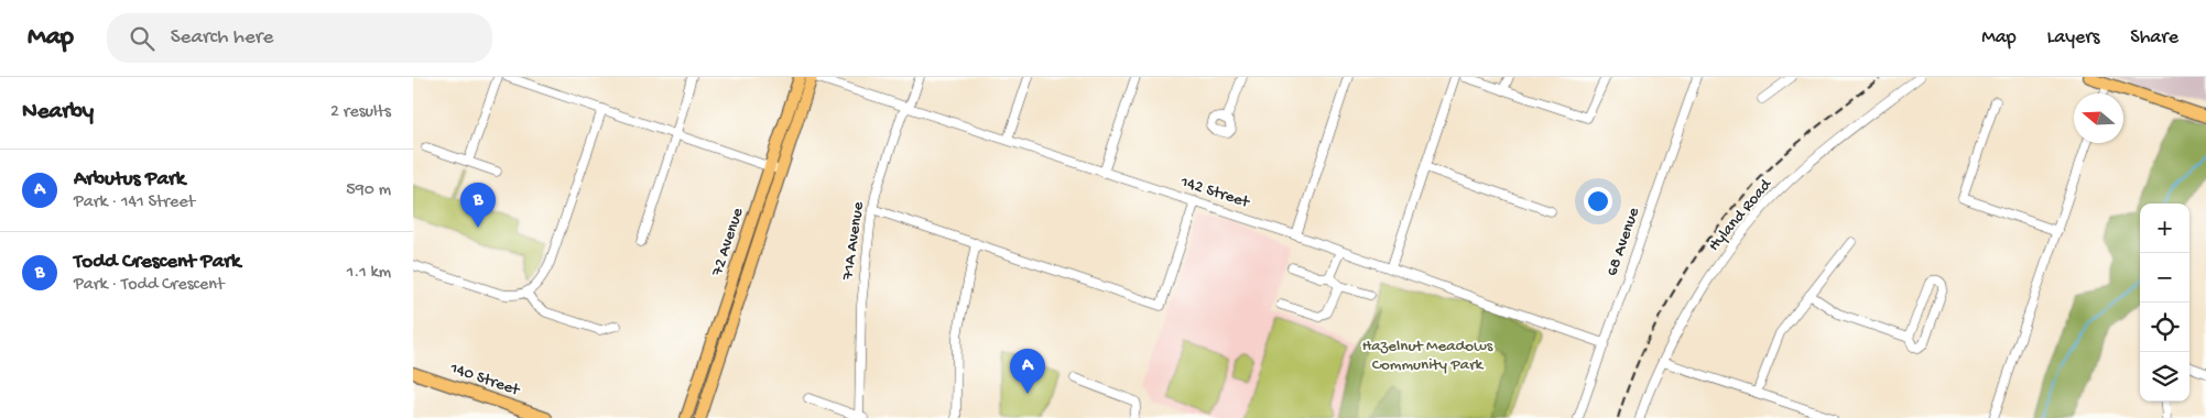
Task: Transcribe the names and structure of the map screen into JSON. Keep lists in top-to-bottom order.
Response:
{
  "streets": {
    "main road": ["72 Avenue", "140 Street"],
    "street": [
      "142 Street",
      "Hyland Road",
      "71A Avenue",
      "68 Avenue"
    ]
  },
  "crossings": [
    ["142 Street", "71A Avenue"],
    ["142 Street", "72 Avenue"],
    ["142 Street", "68 Avenue"]
  ],
  "parks": ["Hazelnut Meadows Community Park"],
  "north": "left",
  "page": {
    "header": "Map",
    "search": "Search here",
    "nav": ["Map", "Layers", "Share"],
    "heading": ["Nearby", "2 results"],
    "list": [
      {
        "mark": "A",
        "name": "Arbutus Park",
        "note": "Park · 141 Street",
        "value": "590 m"
      },
      {
        "mark": "B",
        "name": "Todd Crescent Park",
        "note": "Park · Todd Crescent",
        "value": "1.1 km"
      }
    ],
    "pins": ["B", "A"],
    "map_buttons": ["+", "−"]
  }
}
